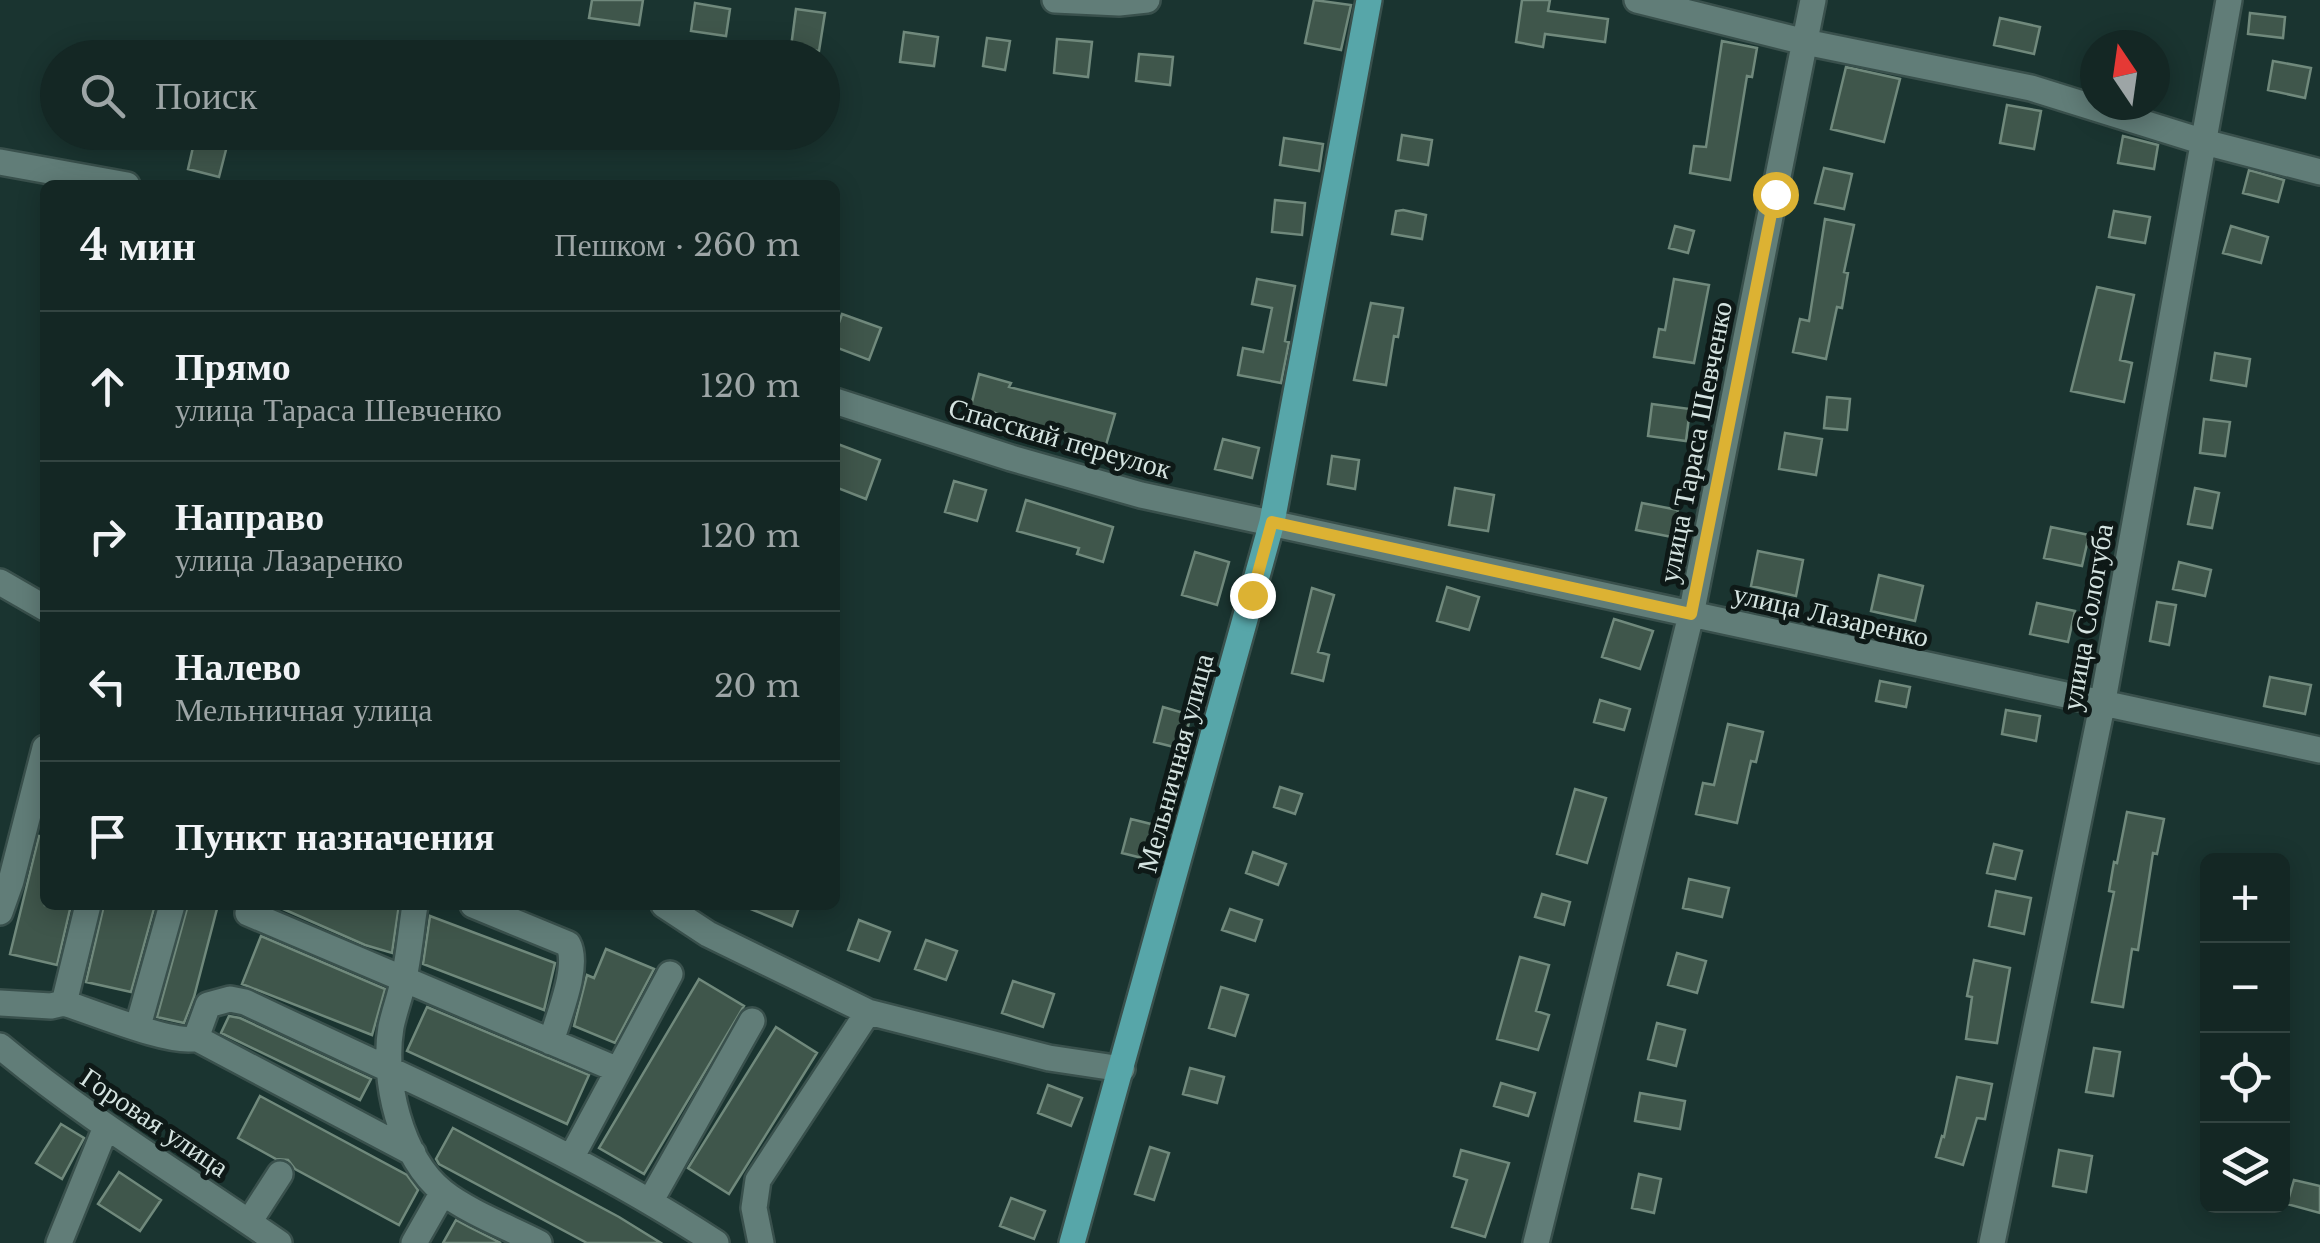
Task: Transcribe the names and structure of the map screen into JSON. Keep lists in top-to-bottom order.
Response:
{
  "streets": {
    "main road": ["Мельничная улица"],
    "street": [
      "Спасский переулок",
      "улица Тараса Шевченко",
      "улица Лазаренко",
      "улица Сологуба",
      "Горовая улица"
    ]
  },
  "crossings": [
    ["Спасский переулок", "улица Лазаренко"],
    ["Спасский переулок", "Мельничная улица"],
    ["улица Тараса Шевченко", "улица Лазаренко"],
    ["улица Лазаренко", "улица Сологуба"],
    ["улица Лазаренко", "Мельничная улица"]
  ],
  "north": "top",
  "page": {
    "search": "Поиск",
    "heading": ["4 мин", "Пешком · 260 m"],
    "list": [
      ["Прямо", "улица Тараса Шевченко", "120 m"],
      ["Направо", "улица Лазаренко", "120 m"],
      ["Налево", "Мельничная улица", "20 m"],
      "Пункт назначения"
    ],
    "map_buttons": ["+", "−"]
  }
}
